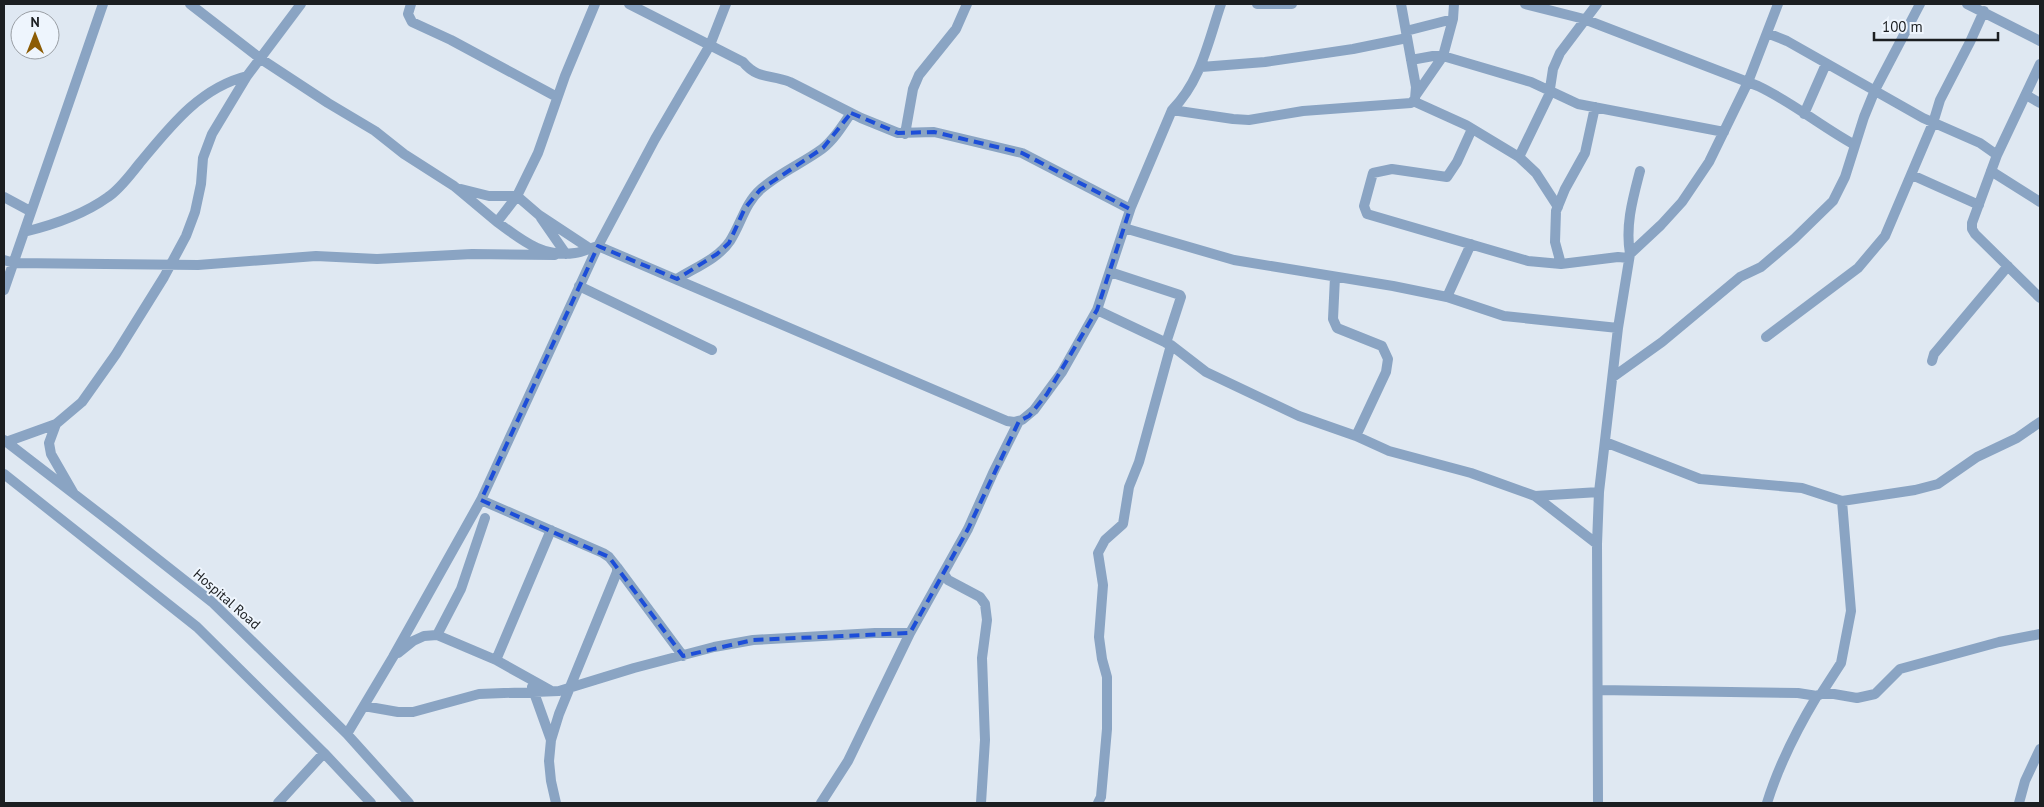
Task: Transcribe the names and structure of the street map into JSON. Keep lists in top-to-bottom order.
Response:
{
  "streets": {
    "street": ["Hospital Road"]
  },
  "scale_bar": "100 m",
  "north": "top"
}
